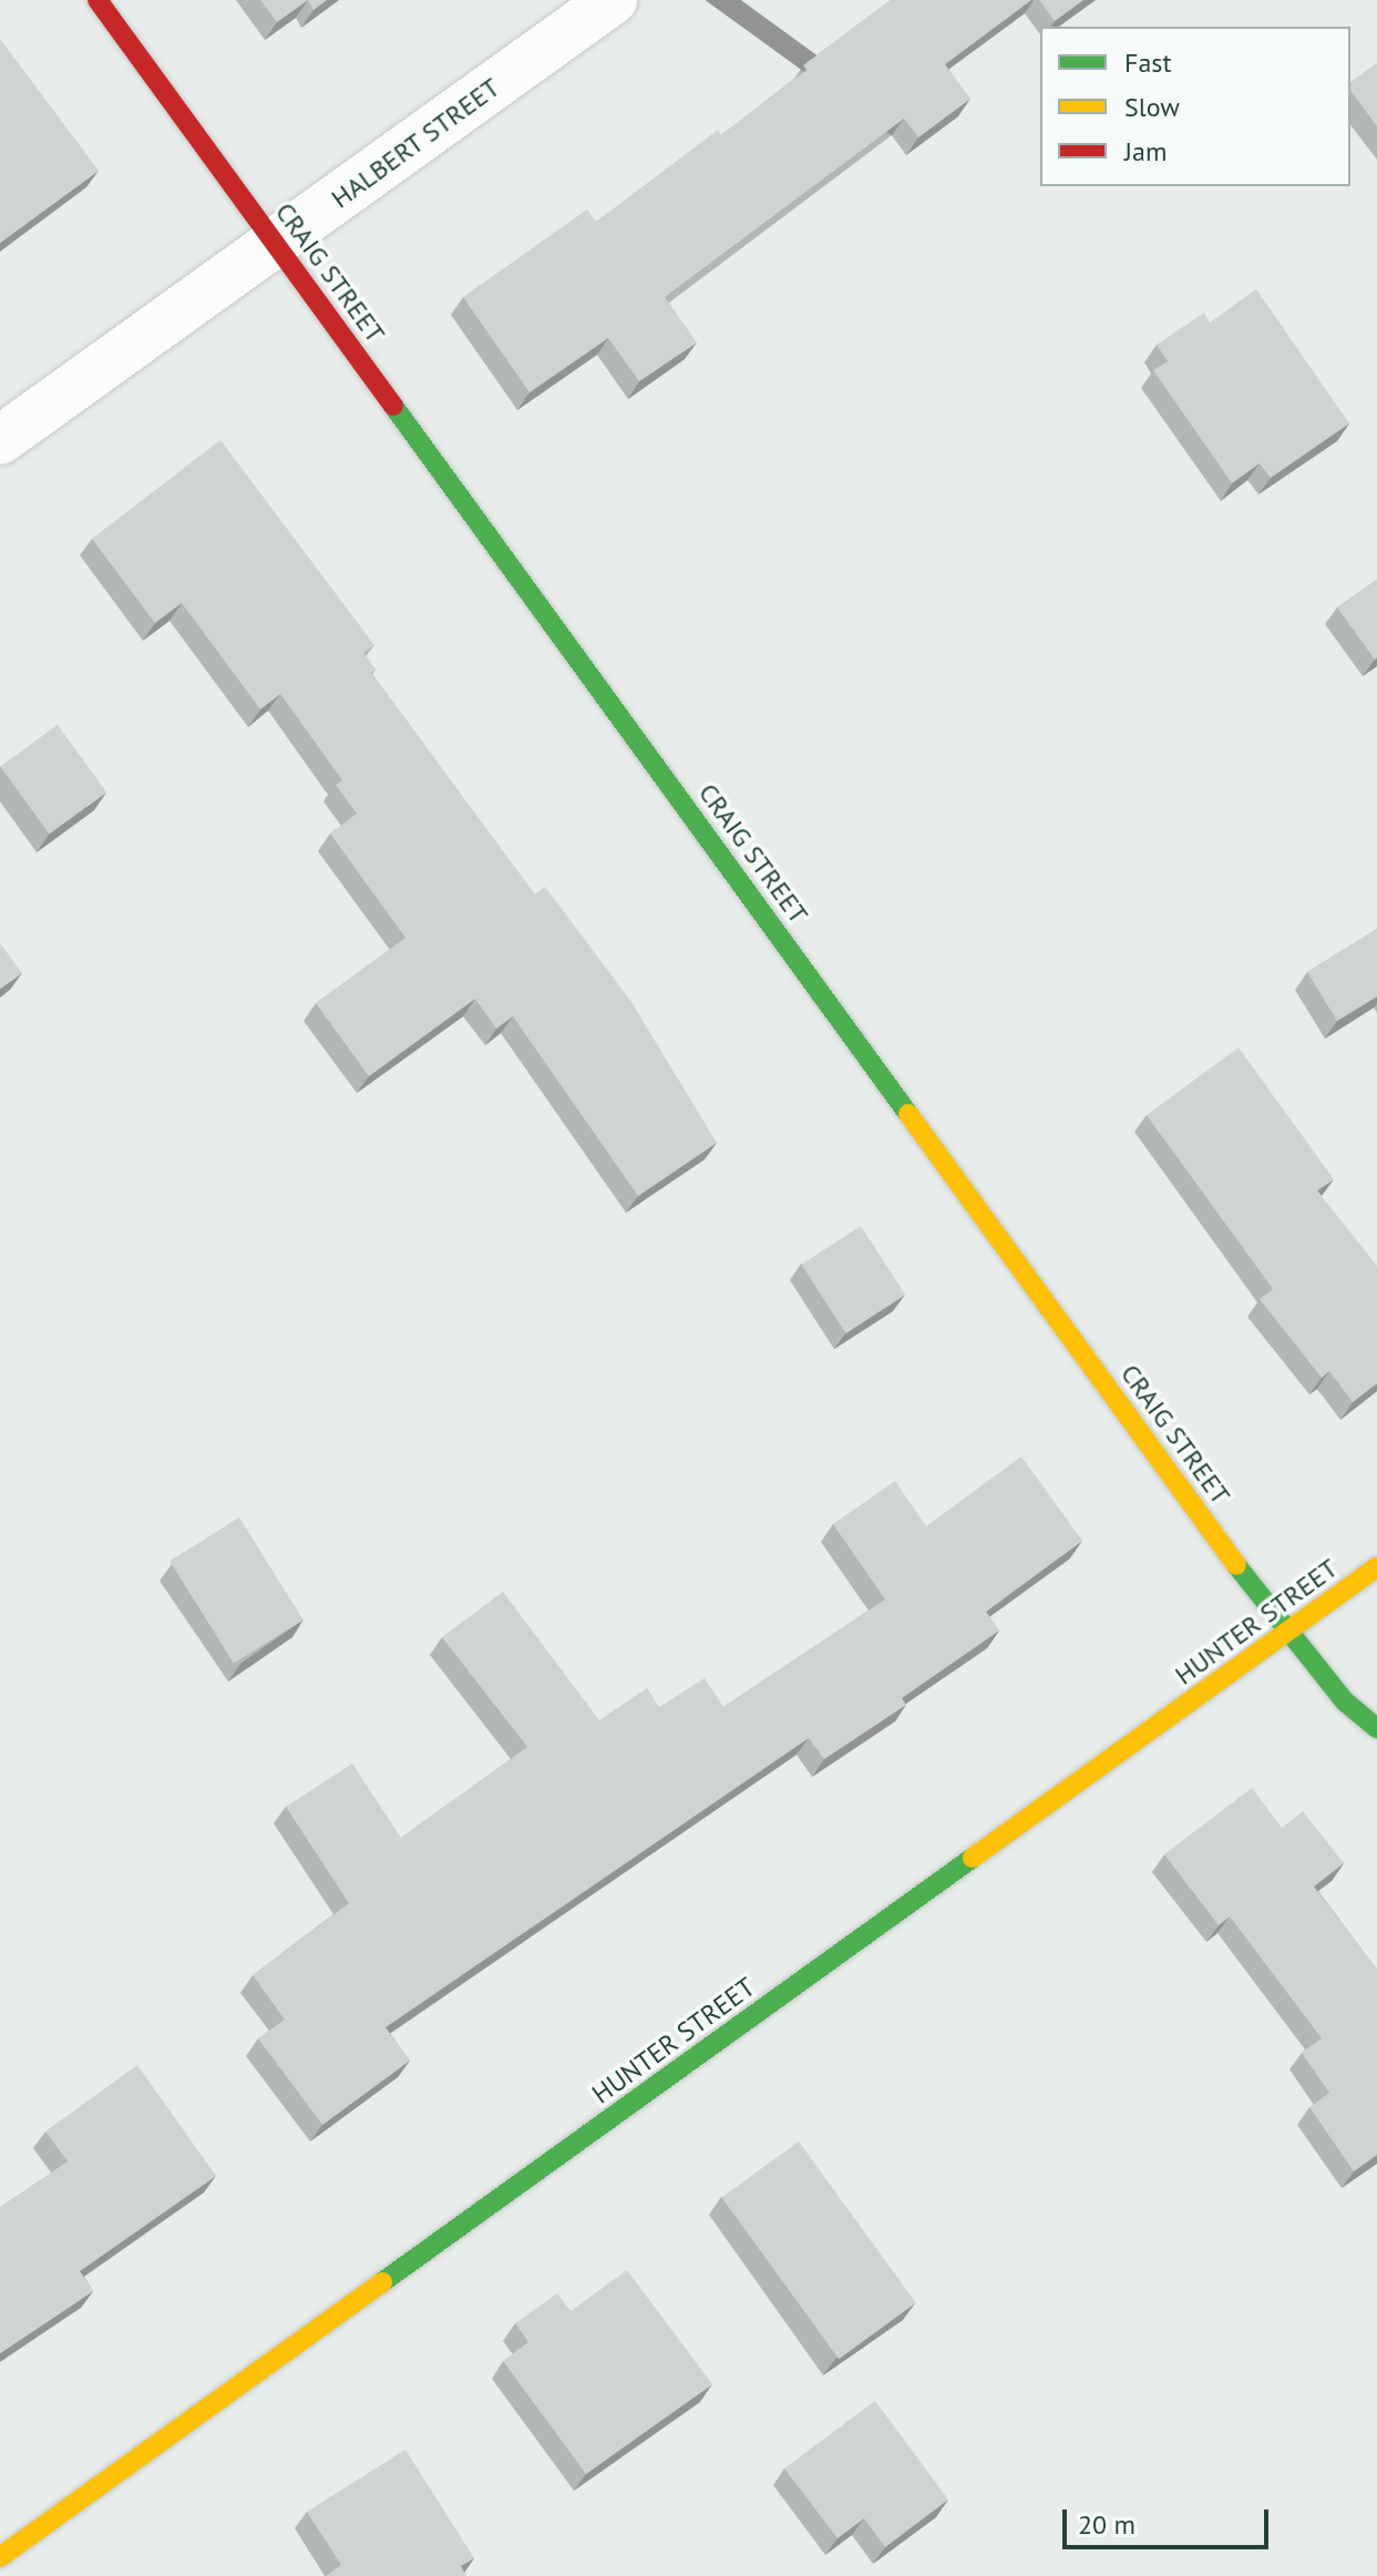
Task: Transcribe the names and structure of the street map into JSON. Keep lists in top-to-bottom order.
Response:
{
  "streets": {
    "street": ["HALBERT STREET", "CRAIG STREET", "HUNTER STREET"]
  },
  "crossings": [
    ["HALBERT STREET", "CRAIG STREET"],
    ["CRAIG STREET", "HUNTER STREET"]
  ],
  "legend": ["Fast", "Slow", "Jam"],
  "scale_bar": "20 m"
}
